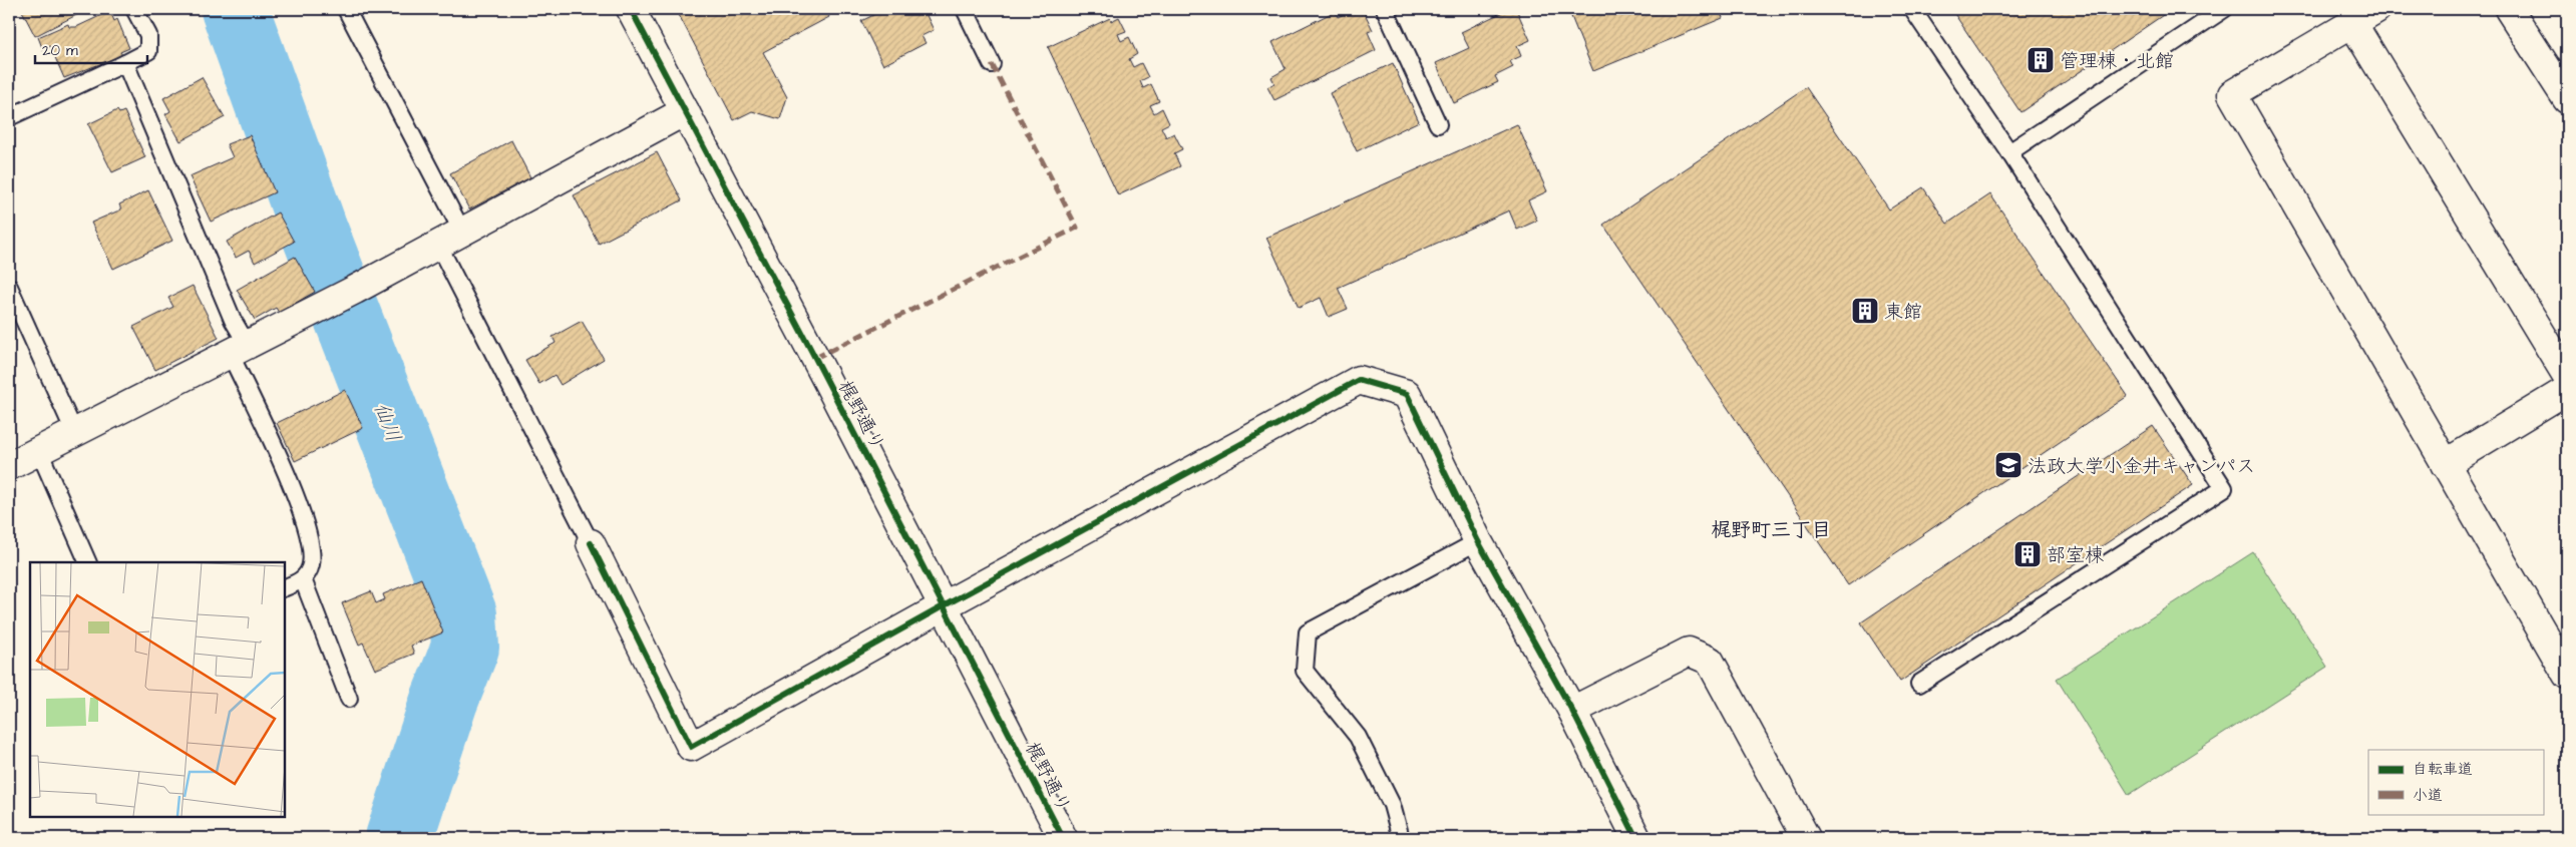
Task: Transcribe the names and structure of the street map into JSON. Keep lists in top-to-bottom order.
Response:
{
  "streets": {
    "street": ["梶野通り"]
  },
  "districts": ["梶野町三丁目"],
  "water": ["仙川"],
  "places": {
    "building": ["管理棟・北館", "東館", "部室棟"],
    "school or university": ["法政大学小金井キャンパス"]
  },
  "legend": ["自転車道", "小道"],
  "scale_bar": "20 m"
}
